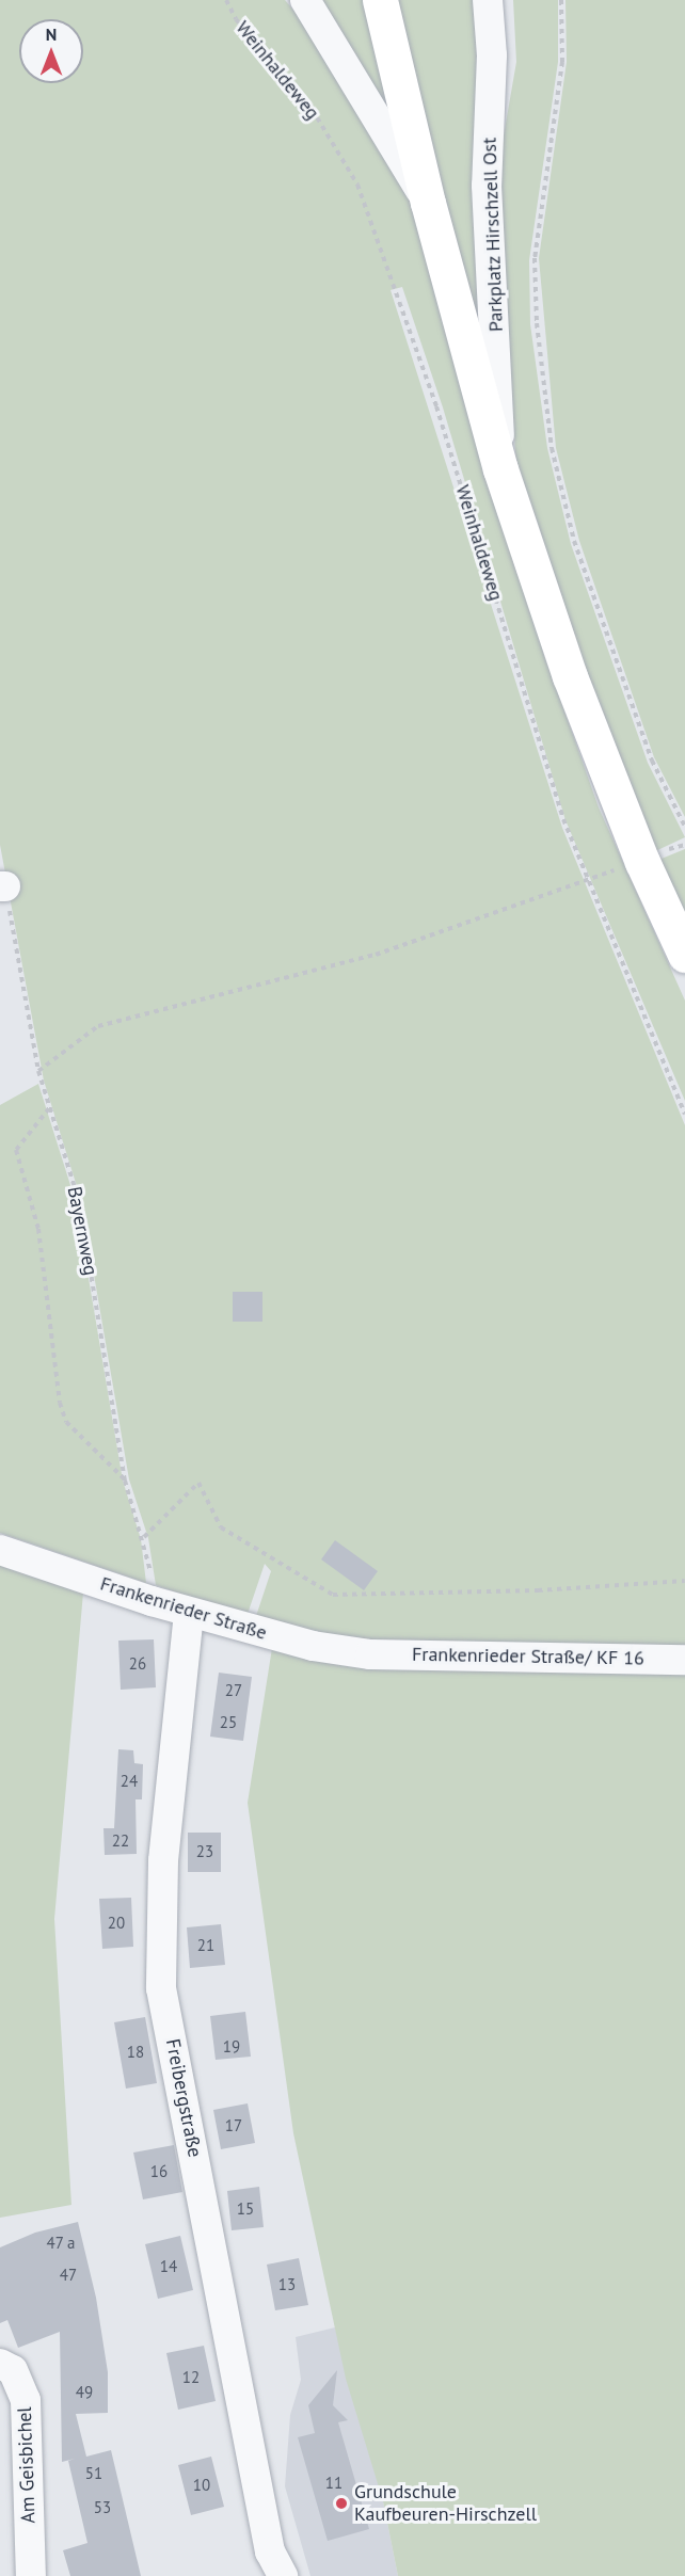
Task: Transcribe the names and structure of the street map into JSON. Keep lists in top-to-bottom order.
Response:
{
  "streets": {
    "street": [
      "Parkplatz Hirschzell Ost",
      "Frankenrieder Straße",
      "Frankenrieder Straße/ KF 16",
      "Freibergstraße",
      "Am Geisbichel"
    ],
    "path": ["Weinhaldeweg", "Bayernweg"]
  },
  "crossings": [
    ["Bayernweg", "Frankenrieder Straße"],
    ["Frankenrieder Straße", "Frankenrieder Straße/ KF 16"],
    ["Frankenrieder Straße", "Freibergstraße"]
  ],
  "places": ["Grundschule Kaufbeuren-Hirschzell"],
  "house_numbers": [
    "26",
    "27",
    "25",
    "24",
    "22",
    "23",
    "20",
    "21",
    "19",
    "18",
    "17",
    "16",
    "15",
    "47 a",
    "14",
    "47",
    "13",
    "12",
    "49",
    "51",
    "11",
    "10",
    "53"
  ],
  "north": "top"
}
